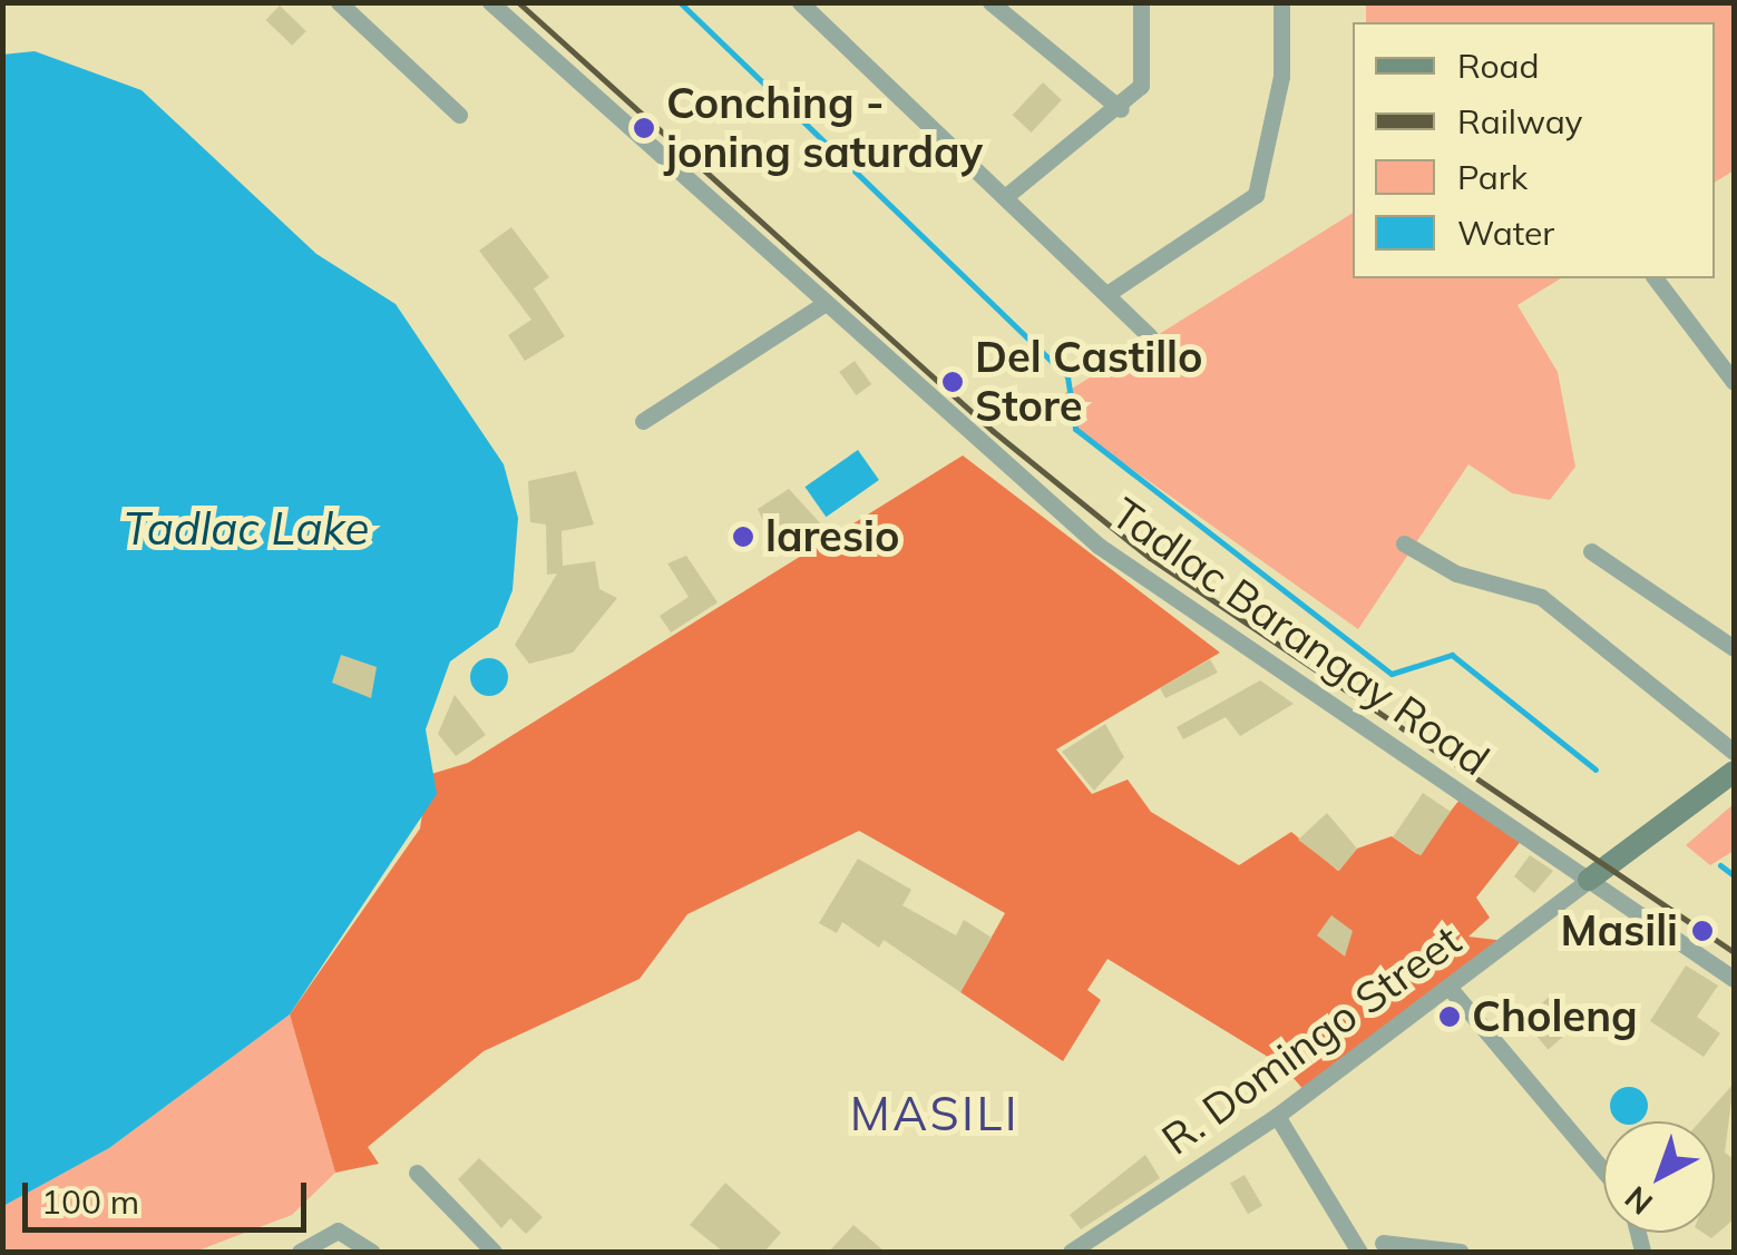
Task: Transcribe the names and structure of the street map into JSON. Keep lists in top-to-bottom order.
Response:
{
  "streets": {
    "street": ["Tadlac Barangay Road", "R. Domingo Street"]
  },
  "crossings": [
    ["Tadlac Barangay Road", "R. Domingo Street"]
  ],
  "districts": ["MASILI"],
  "water": ["Tadlac Lake"],
  "places": [
    "Conching - joning saturday",
    "Del Castillo Store",
    "laresio",
    "Masili",
    "Choleng"
  ],
  "legend": [
    "Road",
    "Railway",
    "Park",
    "Water"
  ],
  "scale_bar": "100 m",
  "north": "bottom left"
}
